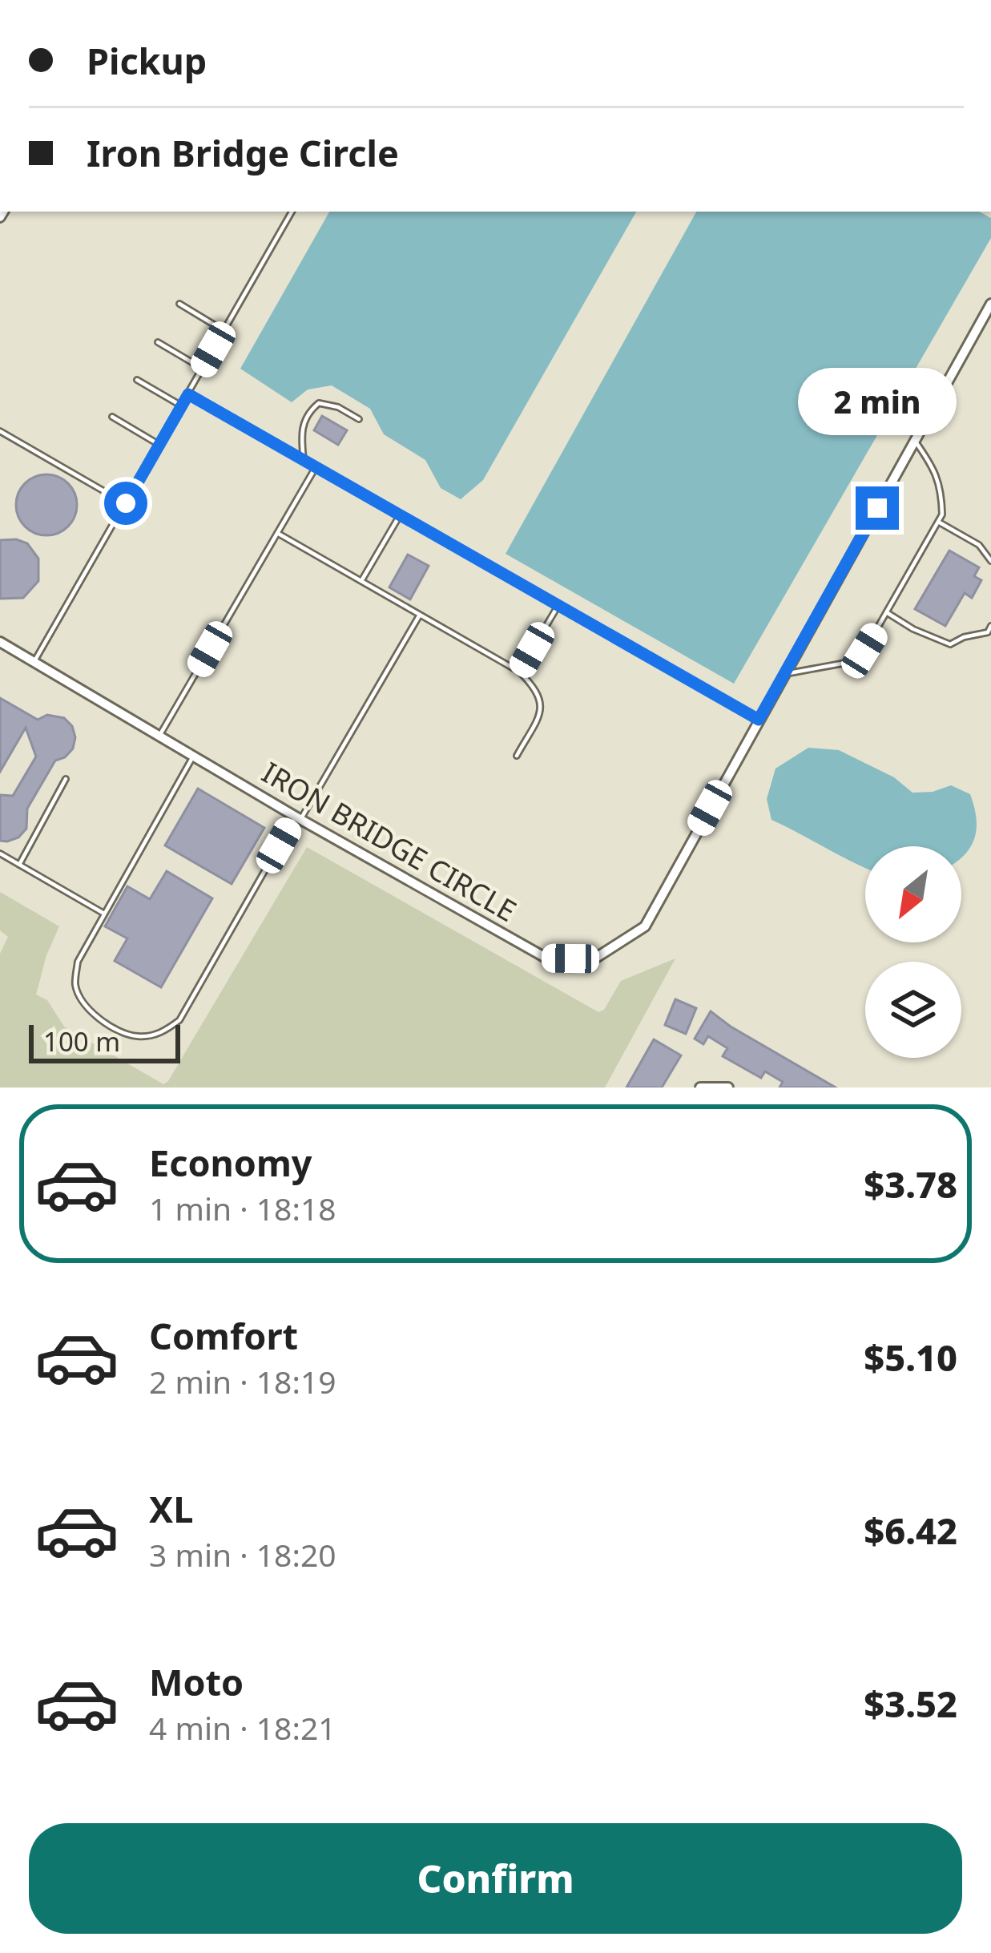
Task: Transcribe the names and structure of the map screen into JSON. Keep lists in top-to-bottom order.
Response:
{
  "streets": {
    "street": ["IRON BRIDGE CIRCLE"]
  },
  "scale_bar": "100 m",
  "north": "bottom left",
  "page": {
    "banner": ["Pickup", "Iron Bridge Circle"],
    "bubble": "2 min",
    "scale": "100 m",
    "list": [
      {
        "name": "Economy",
        "note": "1 min · 18:18",
        "value": "$3.78"
      },
      {
        "name": "Comfort",
        "note": "2 min · 18:19",
        "value": "$5.10"
      },
      {
        "name": "XL",
        "note": "3 min · 18:20",
        "value": "$6.42"
      },
      {
        "name": "Moto",
        "note": "4 min · 18:21",
        "value": "$3.52"
      }
    ],
    "buttons": "Confirm"
  }
}
